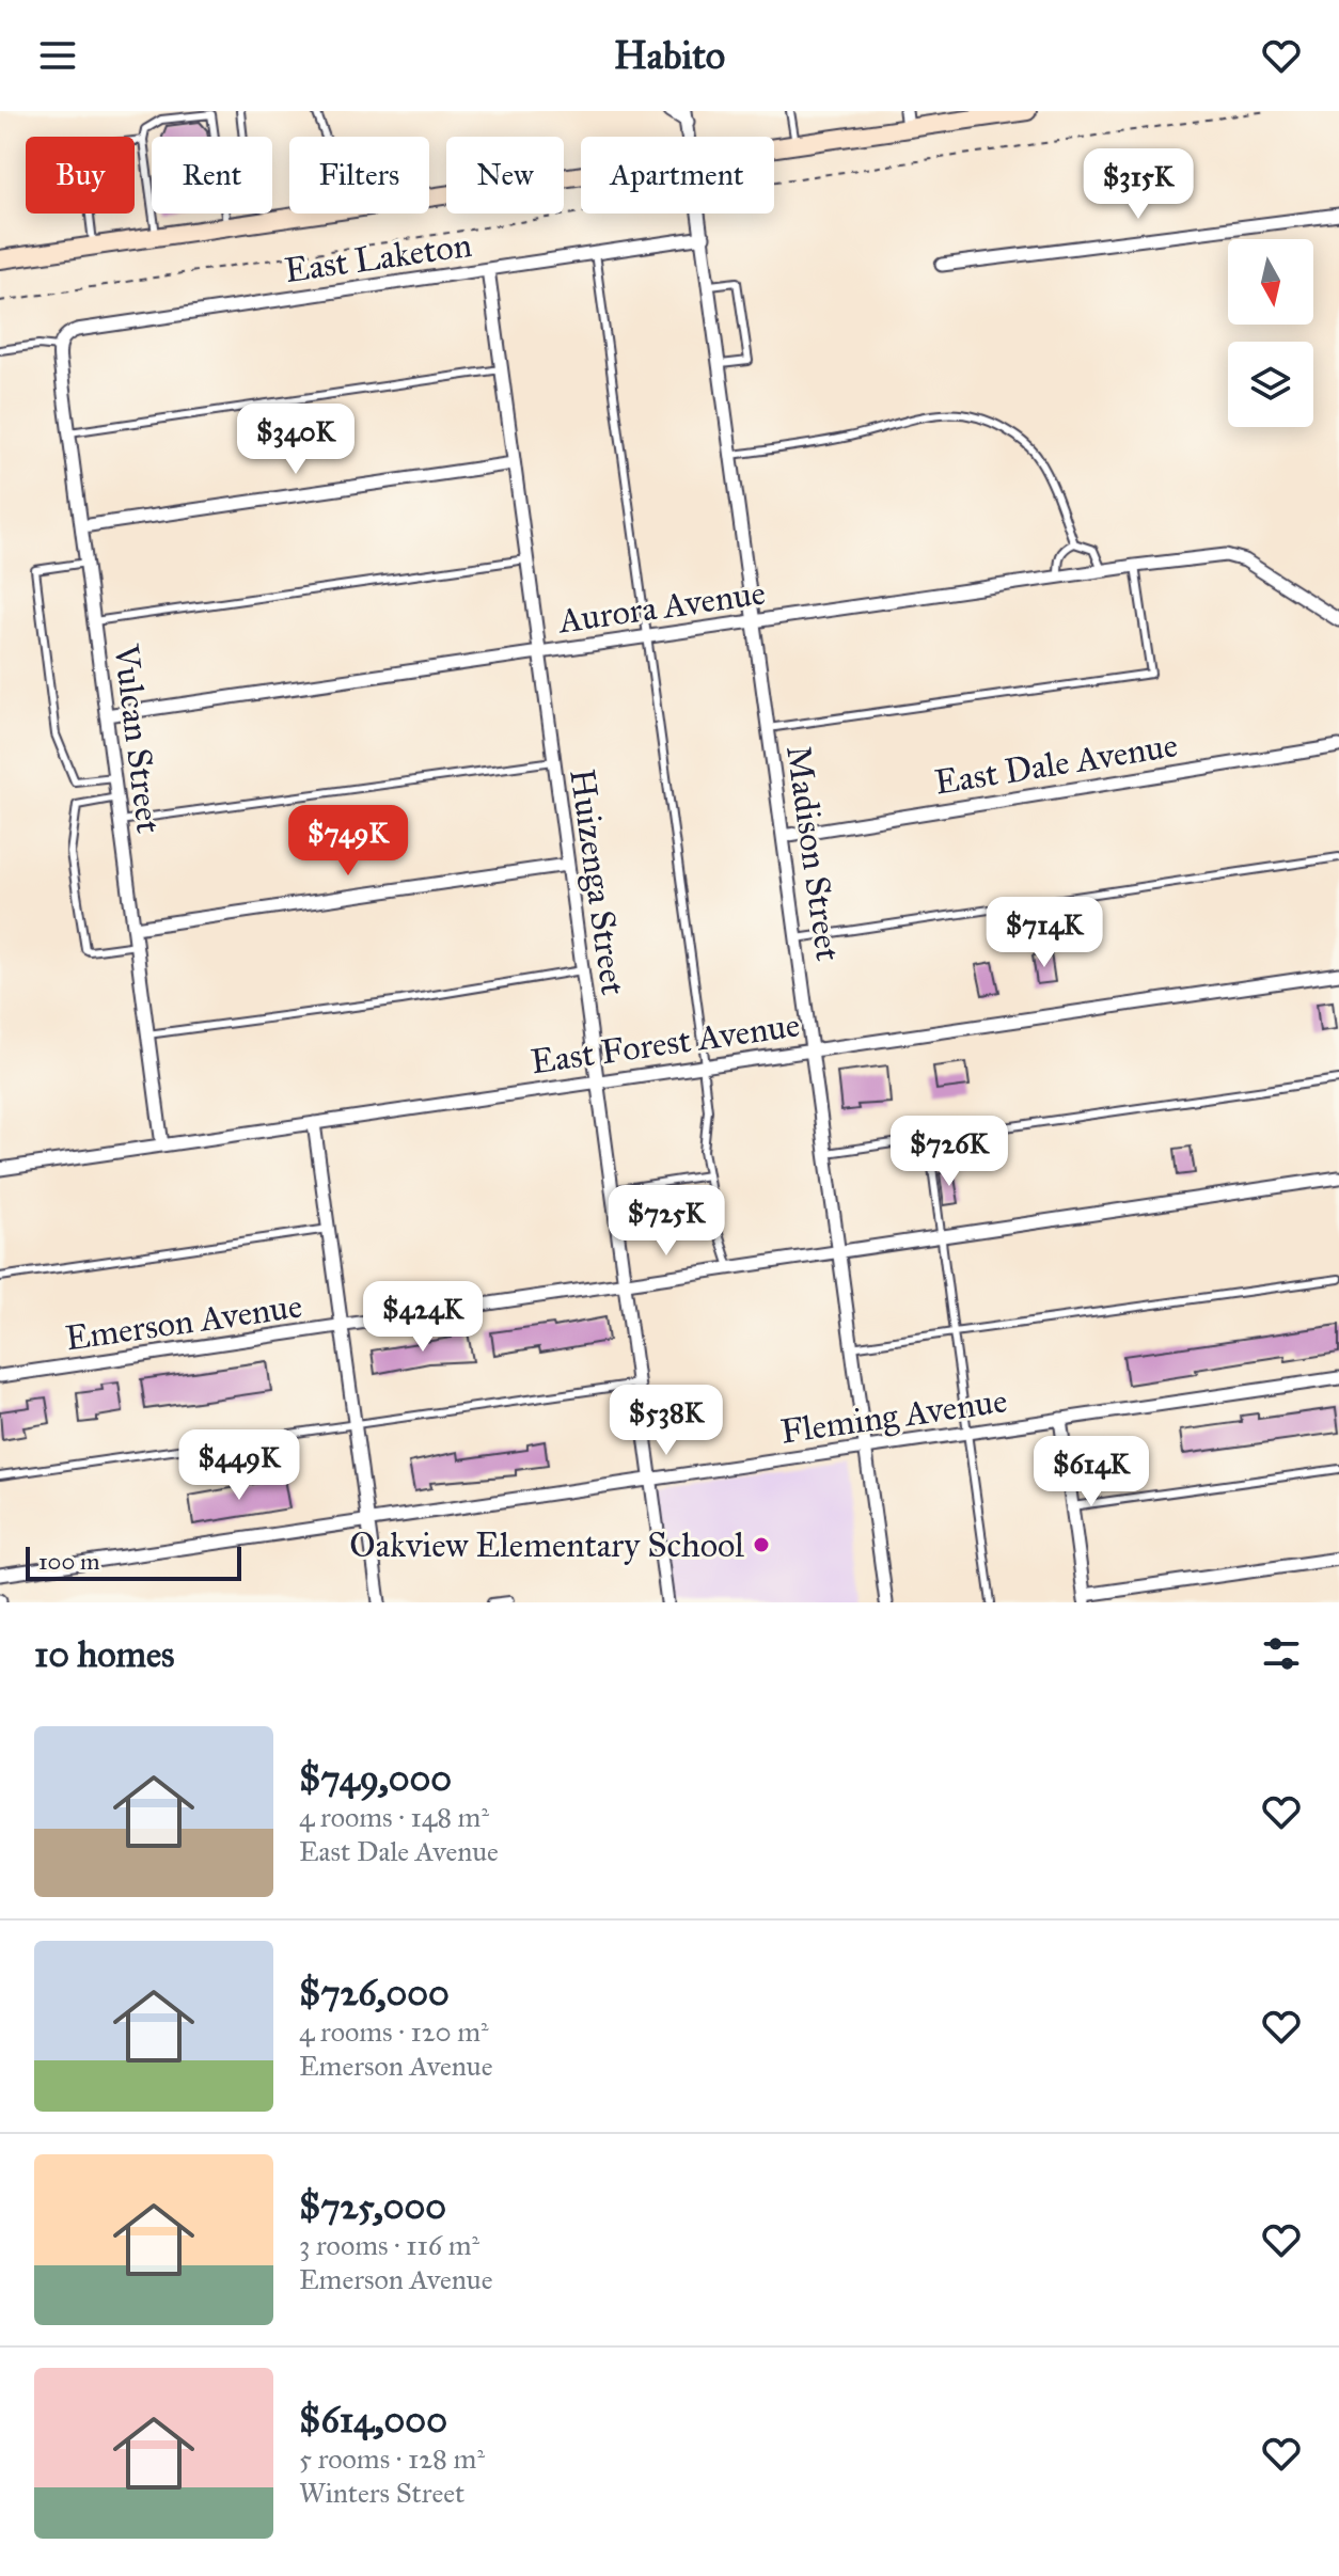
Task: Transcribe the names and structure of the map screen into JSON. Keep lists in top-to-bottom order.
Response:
{
  "streets": {
    "street": [
      "East Laketon",
      "Aurora Avenue",
      "Vulcan Street",
      "East Dale Avenue",
      "Madison Street",
      "Huizenga Street",
      "East Forest Avenue",
      "Emerson Avenue",
      "Fleming Avenue"
    ]
  },
  "crossings": [
    ["East Laketon", "Vulcan Street"],
    ["East Laketon", "Madison Street"],
    ["East Laketon", "Huizenga Street"],
    ["Aurora Avenue", "Vulcan Street"],
    ["Aurora Avenue", "Madison Street"],
    ["Aurora Avenue", "Huizenga Street"],
    ["Vulcan Street", "East Forest Avenue"],
    ["East Dale Avenue", "Madison Street"],
    ["Madison Street", "East Forest Avenue"],
    ["Madison Street", "Emerson Avenue"],
    ["Madison Street", "Fleming Avenue"],
    ["Huizenga Street", "East Forest Avenue"],
    ["Huizenga Street", "Emerson Avenue"],
    ["Huizenga Street", "Fleming Avenue"]
  ],
  "places": ["Oakview Elementary School"],
  "scale_bar": "100 m",
  "north": "bottom",
  "page": {
    "header": "Habito",
    "chip": [
      "Buy",
      "Rent",
      "Filters",
      "New",
      "Apartment"
    ],
    "price": [
      "$315K",
      "$340K",
      "$749K",
      "$714K",
      "$726K",
      "$725K",
      "$424K",
      "$538K",
      "$449K",
      "$614K"
    ],
    "scale": "100 m",
    "heading": "10 homes",
    "list": [
      {
        "name": "$749,000",
        "note": "4 rooms · 148 m² · East Dale Avenue"
      },
      {
        "name": "$726,000",
        "note": "4 rooms · 120 m² · Emerson Avenue"
      },
      {
        "name": "$725,000",
        "note": "3 rooms · 116 m² · Emerson Avenue"
      },
      {
        "name": "$614,000",
        "note": "5 rooms · 128 m² · Winters Street"
      }
    ]
  }
}
